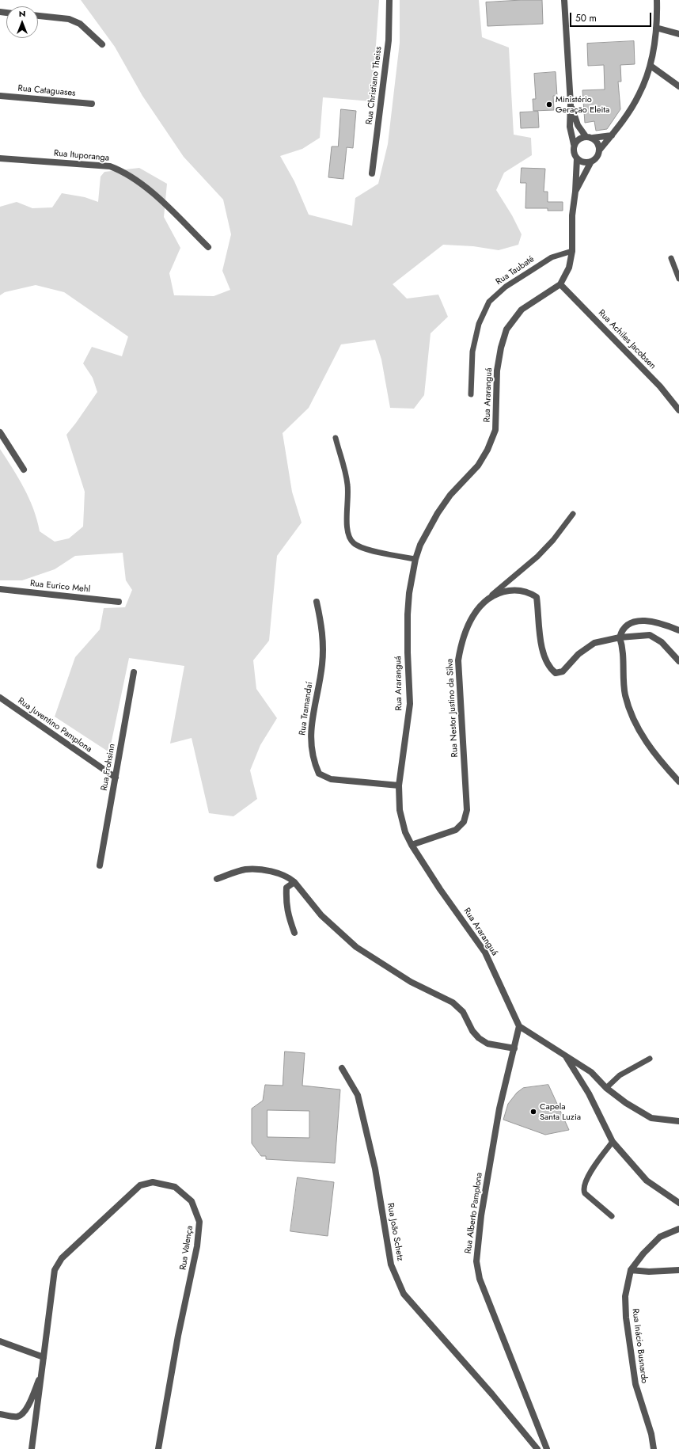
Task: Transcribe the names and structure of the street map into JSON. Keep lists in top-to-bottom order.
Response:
{
  "streets": {
    "street": [
      "Rua Christiano Theiss",
      "Rua Cataguases",
      "Rua Ituporanga",
      "Rua Achiles Jacobsen",
      "Rua Araranguá",
      "Rua Eurico Mehl",
      "Rua Nestor Justino da Silva",
      "Rua Tramandaí",
      "Rua Juventino Pamplona",
      "Rua Frohsinn",
      "Rua Alberto Pamplona",
      "Rua João Schetz",
      "Rua Valença",
      "Rua Inácio Busnardo"
    ],
    "lane": ["Rua Taubaté"]
  },
  "crossings": [
    ["Rua Taubaté", "Rua Araranguá"],
    ["Rua Achiles Jacobsen", "Rua Araranguá"],
    ["Rua Araranguá", "Rua Nestor Justino da Silva"],
    ["Rua Araranguá", "Rua Tramandaí"],
    ["Rua Araranguá", "Rua Alberto Pamplona"],
    ["Rua Juventino Pamplona", "Rua Frohsinn"]
  ],
  "places": ["Ministério Geração Eleita", "Capela Santa Luzia"],
  "scale_bar": "50 m",
  "north": "top"
}
